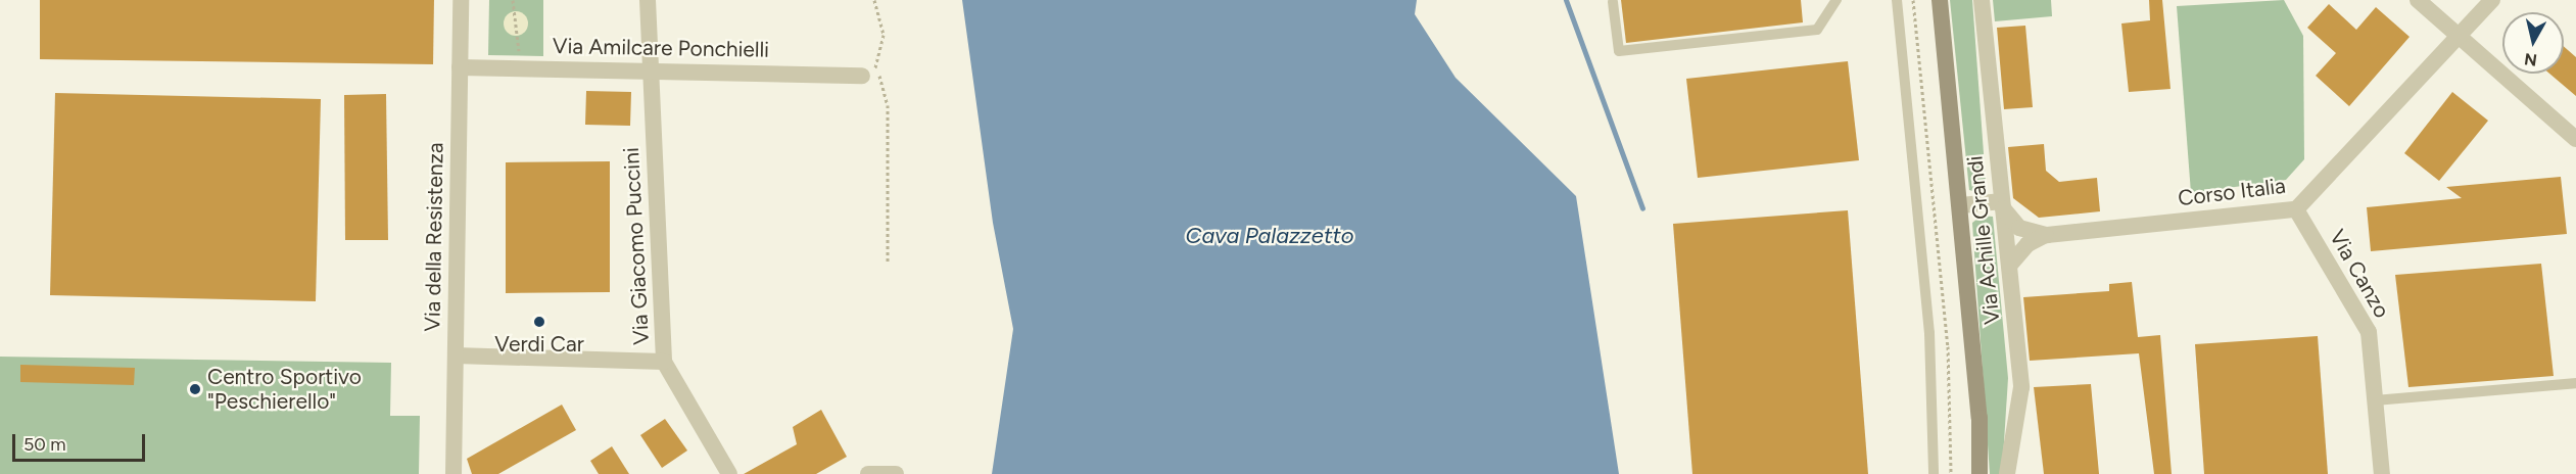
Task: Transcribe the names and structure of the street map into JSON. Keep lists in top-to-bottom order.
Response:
{
  "streets": {
    "main road": ["Via Achille Grandi"],
    "street": [
      "Via Amilcare Ponchielli",
      "Corso Italia",
      "Via della Resistenza",
      "Via Giacomo Puccini",
      "Via Canzo"
    ]
  },
  "crossings": [
    ["Via Amilcare Ponchielli", "Via della Resistenza"],
    ["Via Amilcare Ponchielli", "Via Giacomo Puccini"],
    ["Corso Italia", "Via Achille Grandi"],
    ["Corso Italia", "Via Canzo"]
  ],
  "water": ["Cava Palazzetto"],
  "places": ["Verdi Car", "Centro Sportivo \"Peschierello\""],
  "scale_bar": "50 m",
  "north": "bottom"
}
